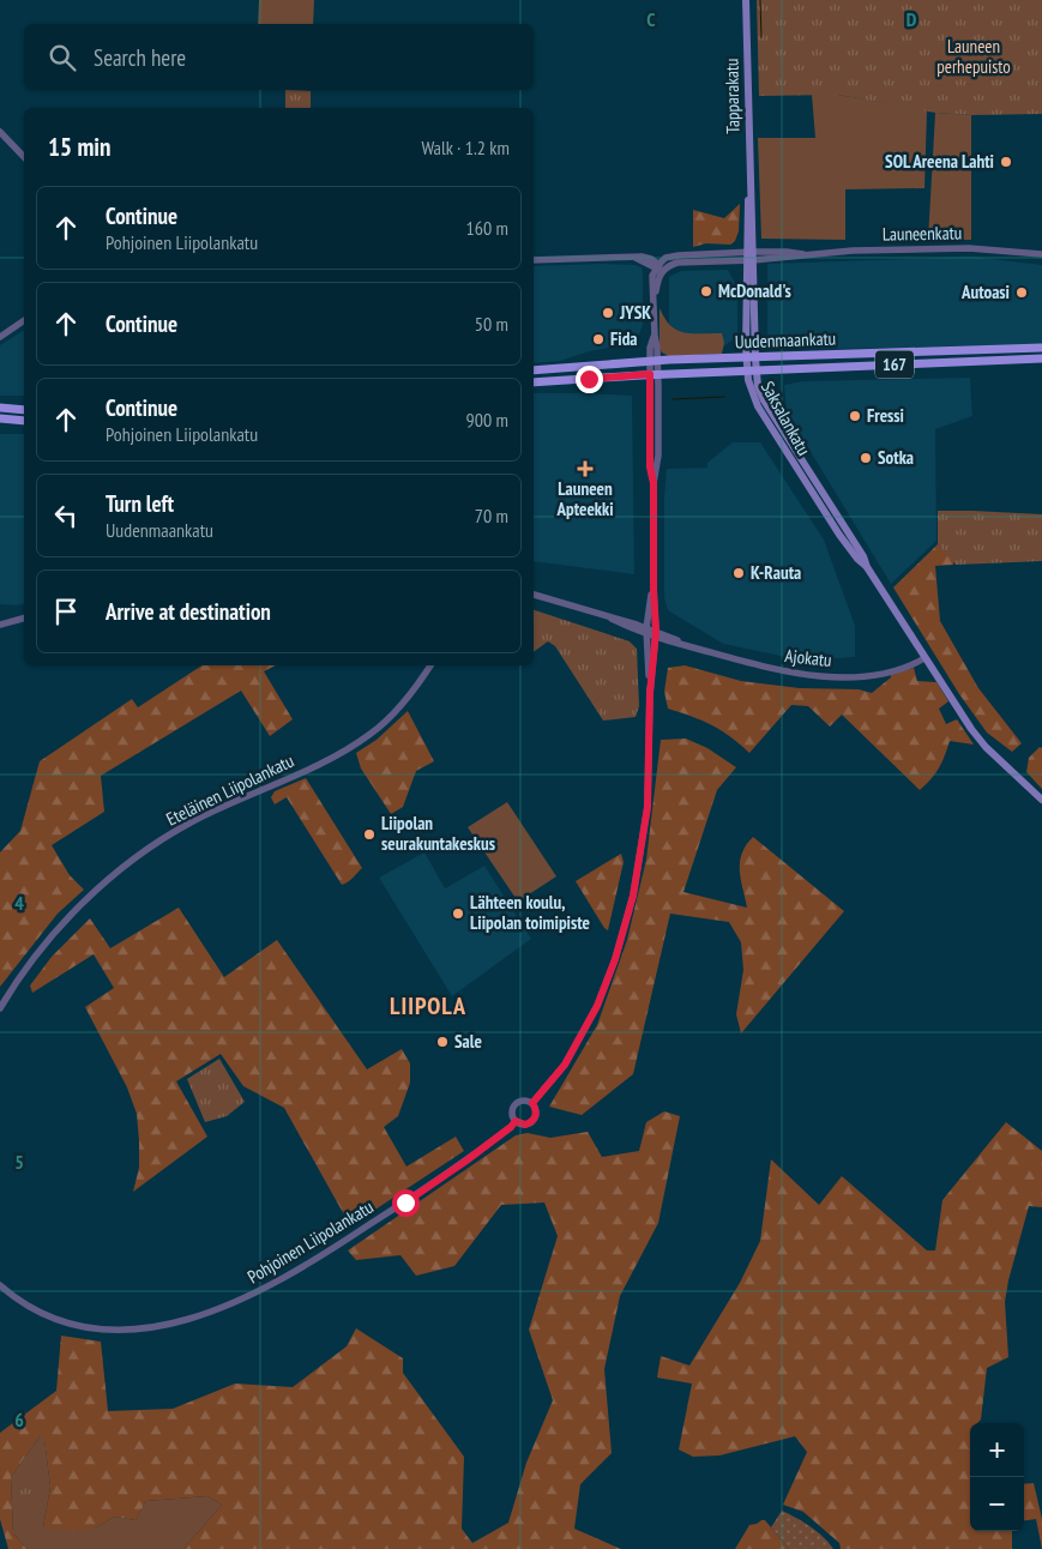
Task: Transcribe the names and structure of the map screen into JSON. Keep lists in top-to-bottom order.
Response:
{
  "streets": {
    "main road": [
      "Tapparakatu",
      "Uudenmaankatu",
      "167",
      "Saksalankatu"
    ],
    "street": [
      "Launeenkatu",
      "Ajokatu",
      "Eteläinen Liipolankatu",
      "Pohjoinen Liipolankatu"
    ]
  },
  "crossings": [
    ["Tapparakatu", "Launeenkatu"],
    ["Tapparakatu", "Saksalankatu"],
    ["Launeenkatu", "Saksalankatu"],
    ["Uudenmaankatu", "Saksalankatu"],
    ["Saksalankatu", "Ajokatu"]
  ],
  "districts": ["LIIPOLA"],
  "parks": ["Launeen perhepuisto"],
  "places": {
    "other": [
      "SOL Areena Lahti",
      "McDonald's",
      "Autoasi",
      "JYSK",
      "Fida",
      "Fressi",
      "Sotka",
      "K-Rauta",
      "Liipolan seurakuntakeskus",
      "Lähteen koulu, Liipolan toimipiste",
      "Sale"
    ],
    "health": ["Launeen Apteekki"]
  },
  "page": {
    "search": "Search here",
    "heading": ["15 min", "Walk · 1.2 km"],
    "list": [
      ["Continue", "Pohjoinen Liipolankatu", "160 m"],
      ["Continue", "50 m"],
      ["Continue", "Pohjoinen Liipolankatu", "900 m"],
      ["Turn left", "Uudenmaankatu", "70 m"],
      "Arrive at destination"
    ],
    "map_buttons": ["+", "−"]
  },
  "grid": {
    "columns": ["C", "D"],
    "rows": ["4", "5", "6"]
  }
}
